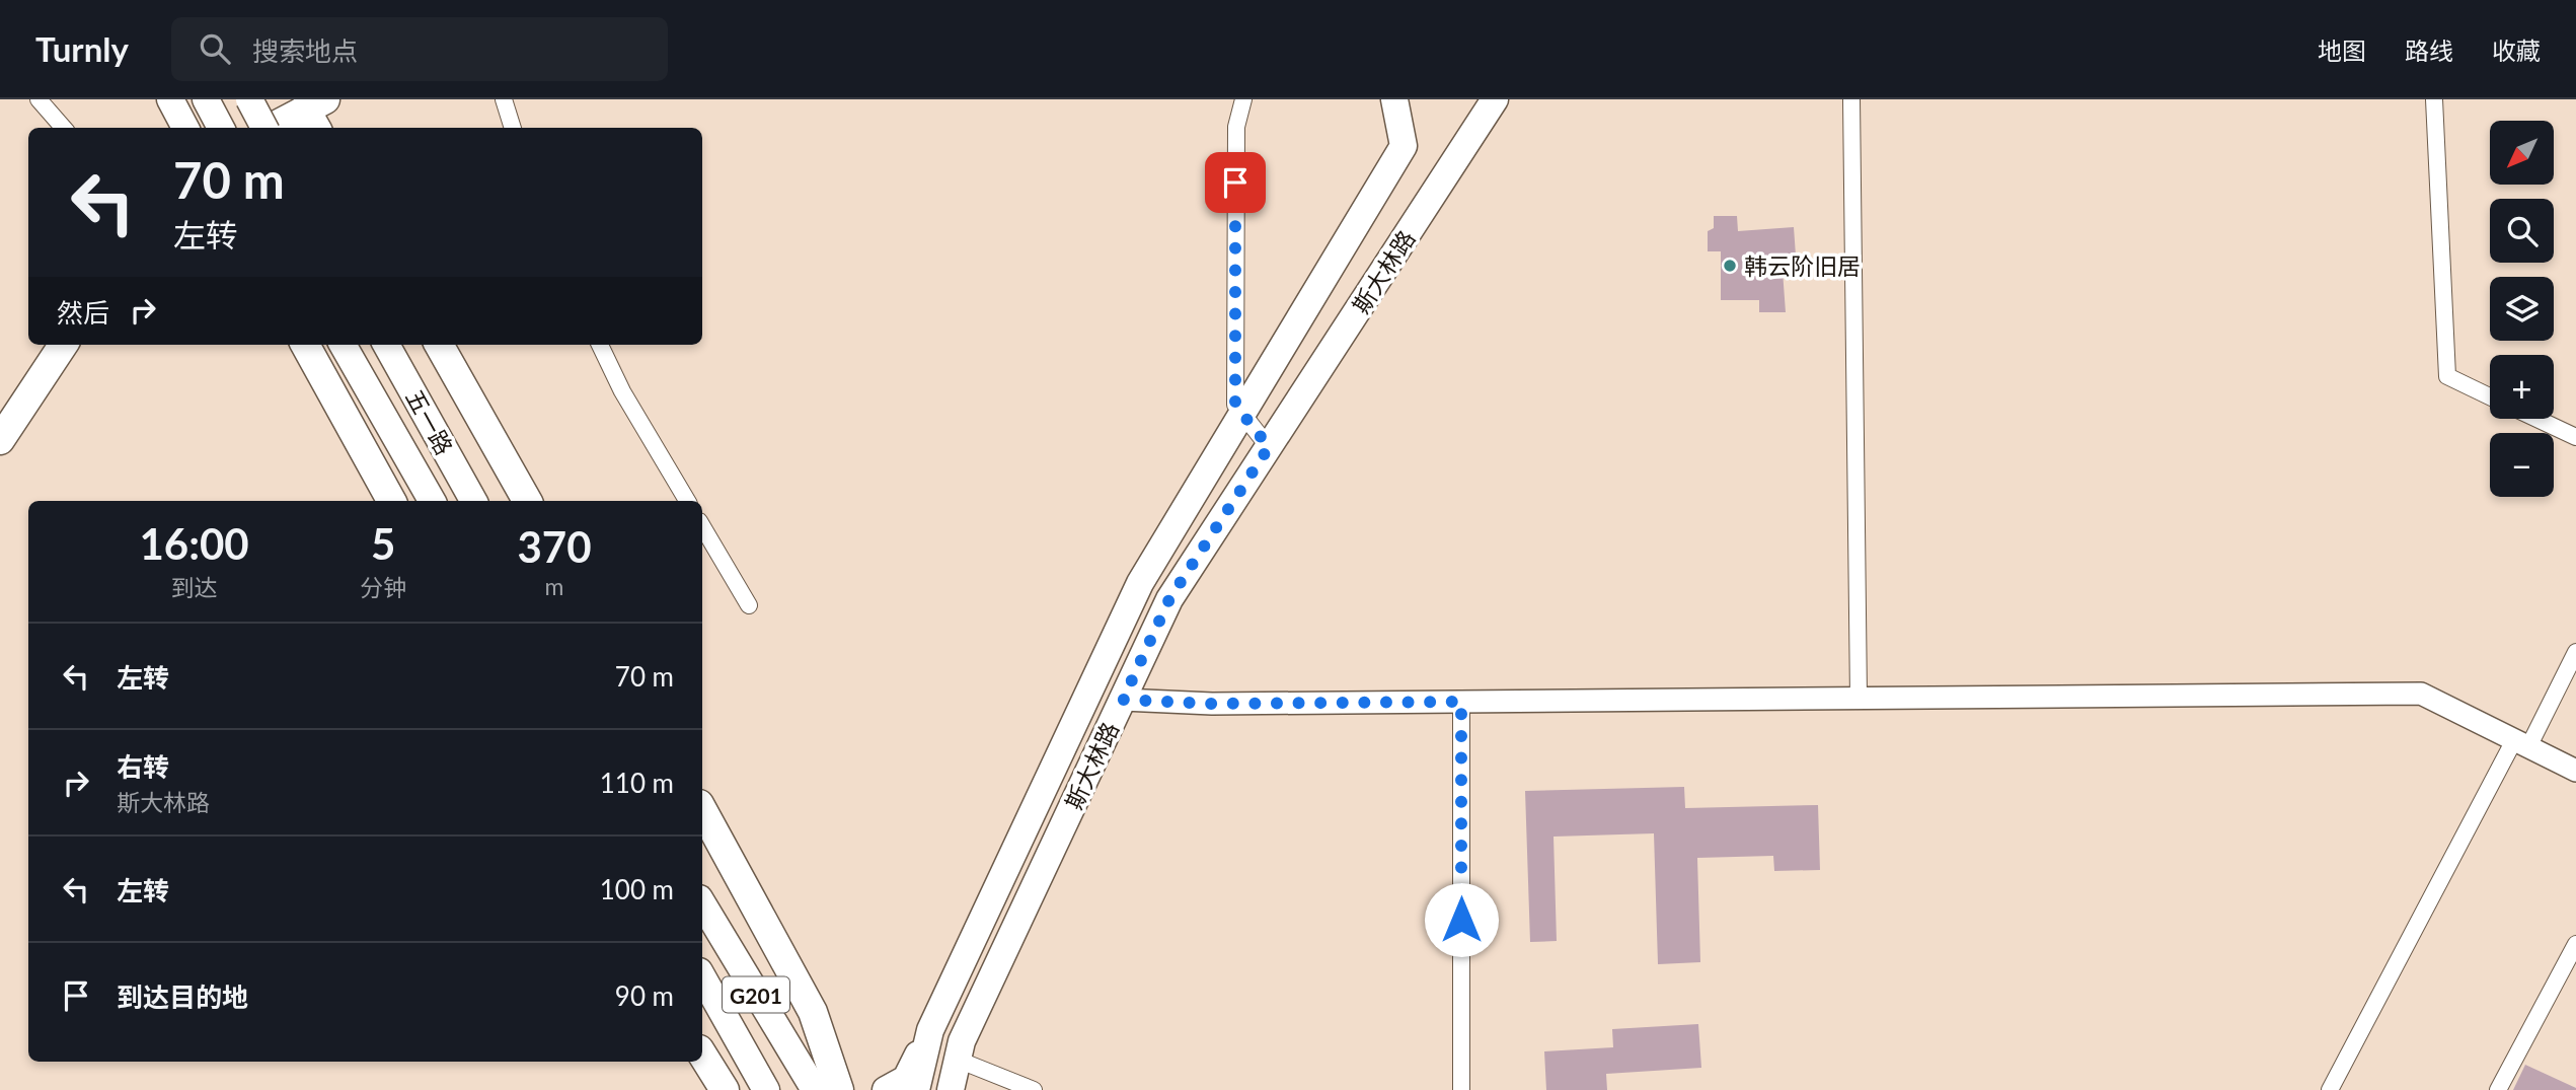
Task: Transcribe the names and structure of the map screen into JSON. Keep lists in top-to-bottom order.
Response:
{
  "streets": {
    "main road": ["斯大林路", "五一路", "G201"]
  },
  "places": ["韩云阶旧居"],
  "north": "bottom left",
  "page": {
    "header": "Turnly",
    "search": "搜索地点",
    "nav": ["地图", "路线", "收藏"],
    "map_buttons": ["+", "−"],
    "turn": ["70 m", "左转"],
    "then": "然后",
    "eta": [
      "16:00",
      "到达",
      "5",
      "分钟",
      "370",
      "m"
    ],
    "list": [
      {
        "name": "左转",
        "value": "70 m"
      },
      {
        "name": "右转",
        "note": "斯大林路",
        "value": "110 m"
      },
      {
        "name": "左转",
        "value": "100 m"
      },
      {
        "name": "到达目的地",
        "value": "90 m"
      }
    ]
  }
}
